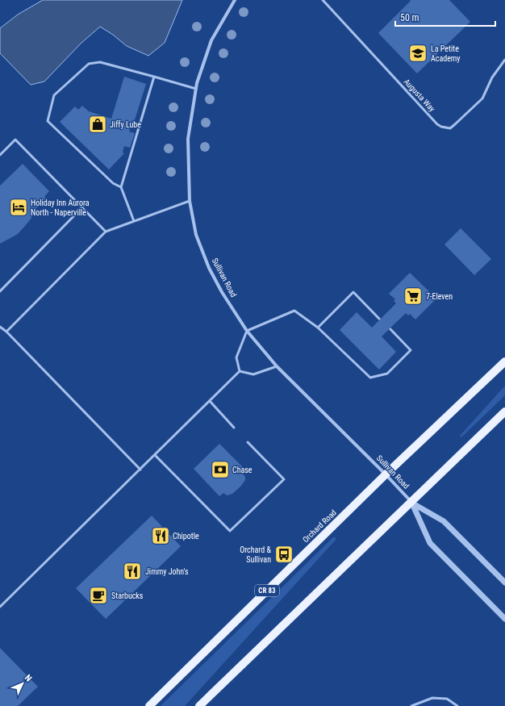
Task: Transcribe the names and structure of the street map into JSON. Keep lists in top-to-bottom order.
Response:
{
  "streets": {
    "main road": ["Orchard Road", "CR 83"],
    "street": ["Sullivan Road"],
    "lane": ["Augusta Way"]
  },
  "crossings": [
    ["Sullivan Road", "Orchard Road"]
  ],
  "places": {
    "school or university": ["La Petite Academy"],
    "shop": ["Jiffy Lube"],
    "hotel": ["Holiday Inn Aurora North - Naperville"],
    "supermarket": ["7-Eleven"],
    "bank": ["Chase"],
    "restaurant": ["Chipotle", "Jimmy John's"],
    "bus stop": ["Orchard & Sullivan"],
    "cafe": ["Starbucks"]
  },
  "scale_bar": "50 m",
  "north": "top right"
}
